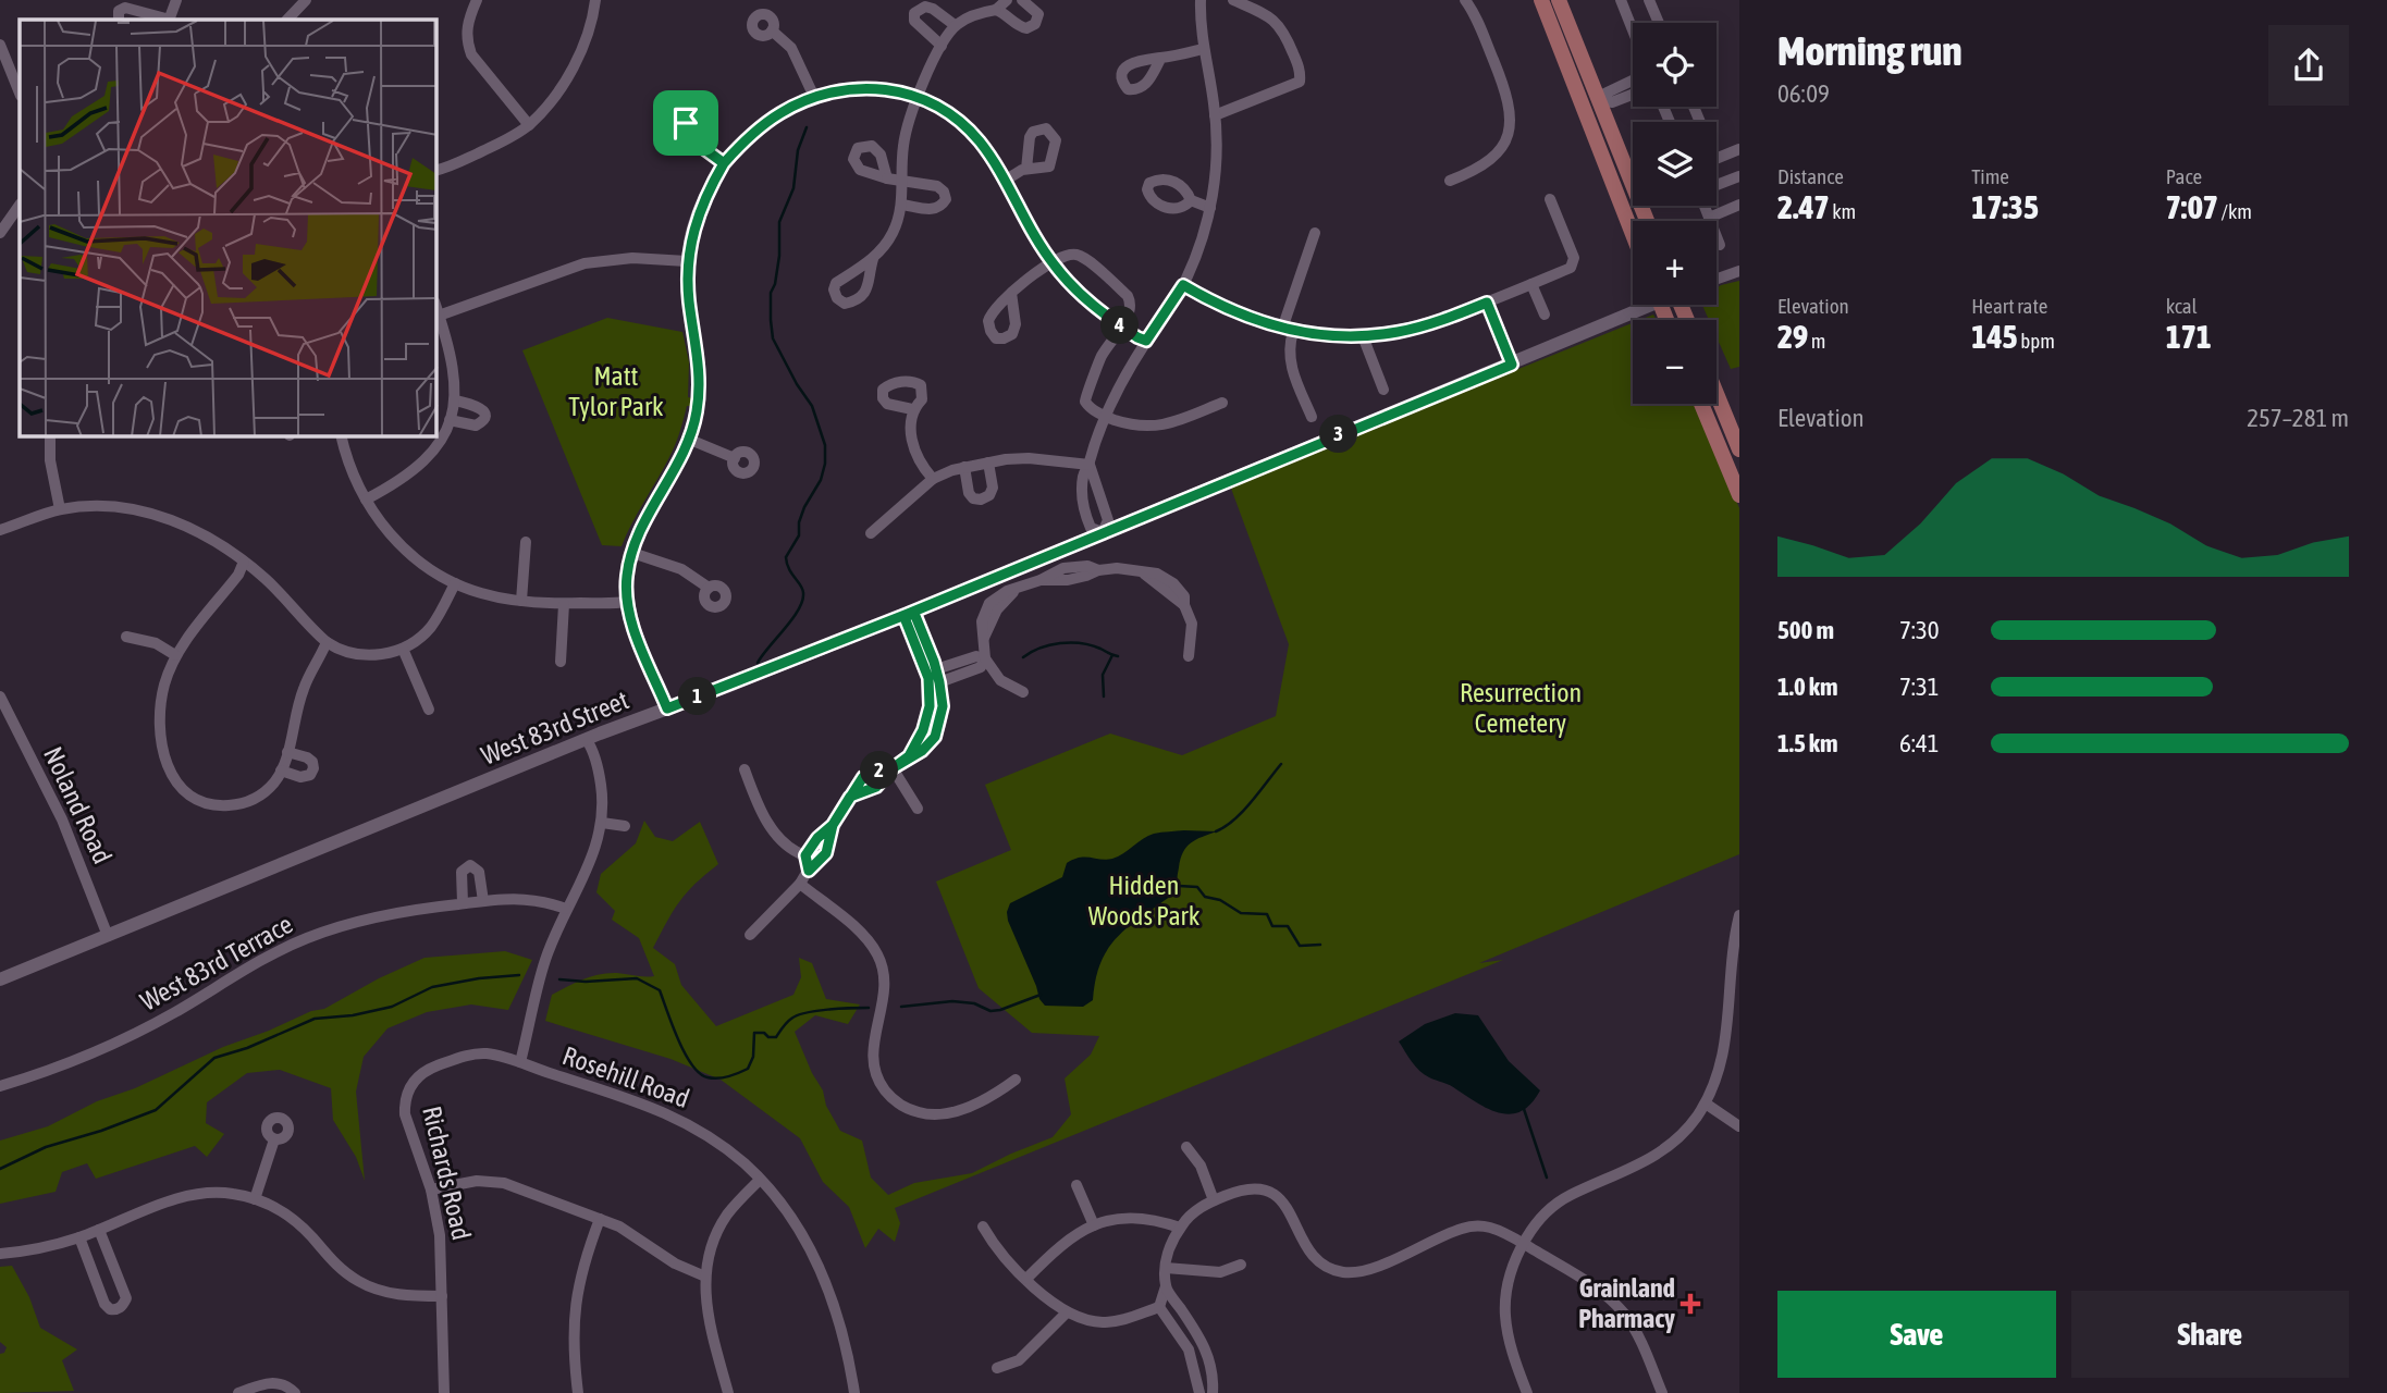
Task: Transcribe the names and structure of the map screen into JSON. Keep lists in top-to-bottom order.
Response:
{
  "streets": {
    "street": [
      "West 83rd Street",
      "Noland Road",
      "West 83rd Terrace",
      "Rosehill Road",
      "Richards Road"
    ]
  },
  "crossings": [
    ["West 83rd Street", "Noland Road"],
    ["West 83rd Street", "Rosehill Road"],
    ["West 83rd Terrace", "Rosehill Road"],
    ["Rosehill Road", "Richards Road"]
  ],
  "parks": ["Matt Tylor Park", "Resurrection Cemetery", "Hidden Woods Park"],
  "places": {
    "health": ["Grainland Pharmacy"]
  },
  "page": {
    "heading": ["Morning run", "06:09"],
    "map_buttons": ["+", "−"],
    "stats": [
      ["Distance", "2.47 km"],
      ["Time", "17:35"],
      ["Pace", "7:07 /km"],
      ["Elevation", "29 m"],
      ["Heart rate", "145 bpm"],
      ["kcal", "171"]
    ],
    "pins": [
      "4",
      "3",
      "1",
      "2"
    ],
    "chart": ["Elevation", "257–281 m"],
    "list": [
      {
        "name": "500 m",
        "note": "7:30"
      },
      {
        "name": "1.0 km",
        "note": "7:31"
      },
      {
        "name": "1.5 km",
        "note": "6:41"
      }
    ],
    "buttons": ["Save", "Share"]
  }
}
